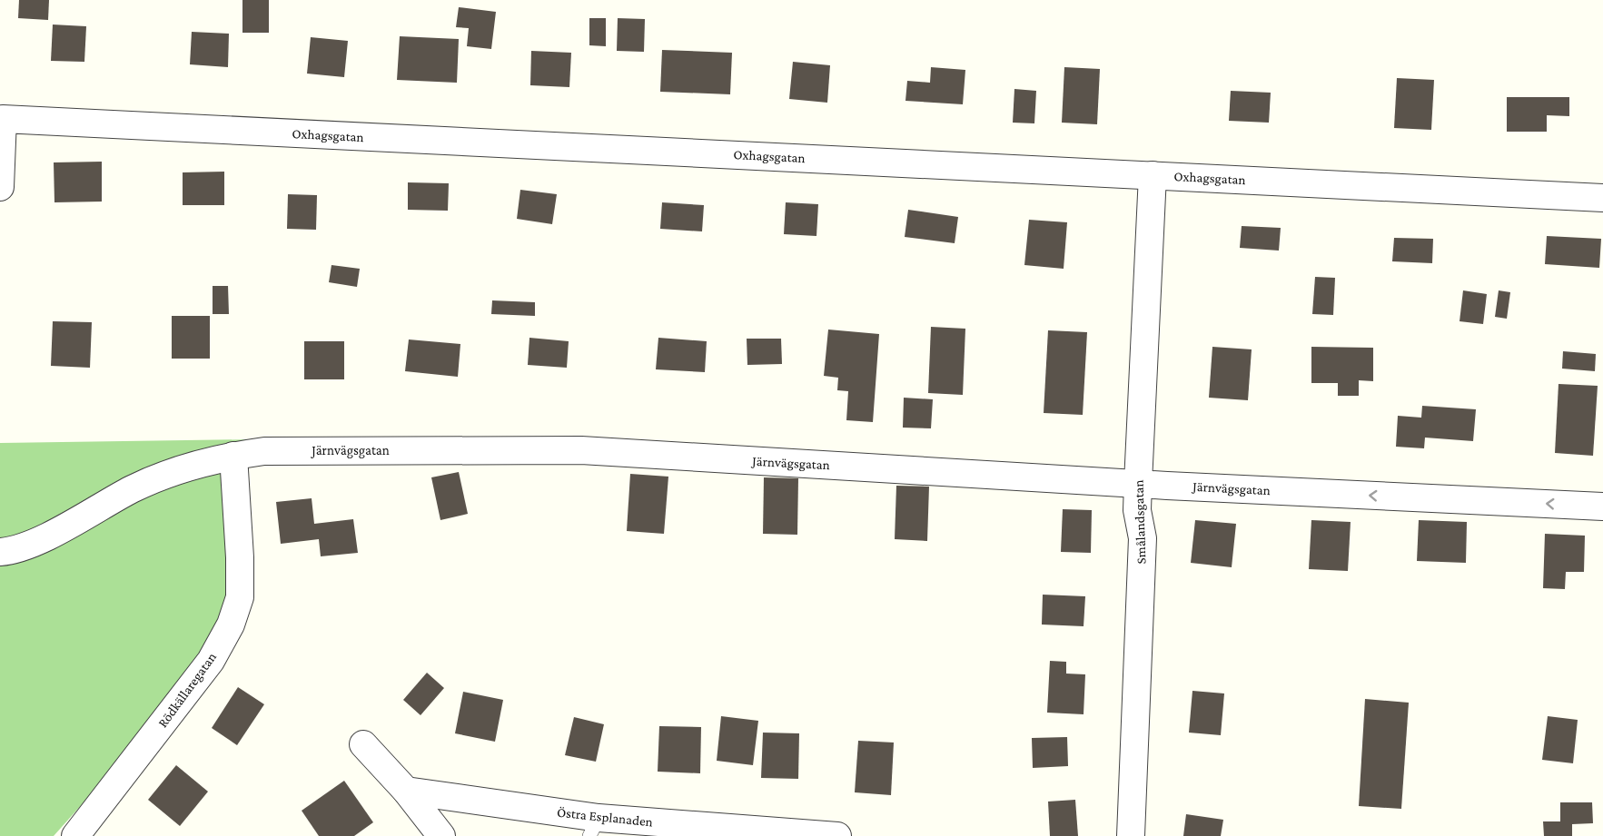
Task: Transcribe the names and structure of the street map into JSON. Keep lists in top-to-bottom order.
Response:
{
  "streets": {
    "street": [
      "Oxhagsgatan",
      "Järnvägsgatan",
      "Smålandsgatan",
      "Rödkällaregatan",
      "Östra Esplanaden"
    ]
  },
  "crossings": [
    ["Oxhagsgatan", "Smålandsgatan"],
    ["Järnvägsgatan", "Smålandsgatan"],
    ["Järnvägsgatan", "Rödkällaregatan"]
  ]
}
